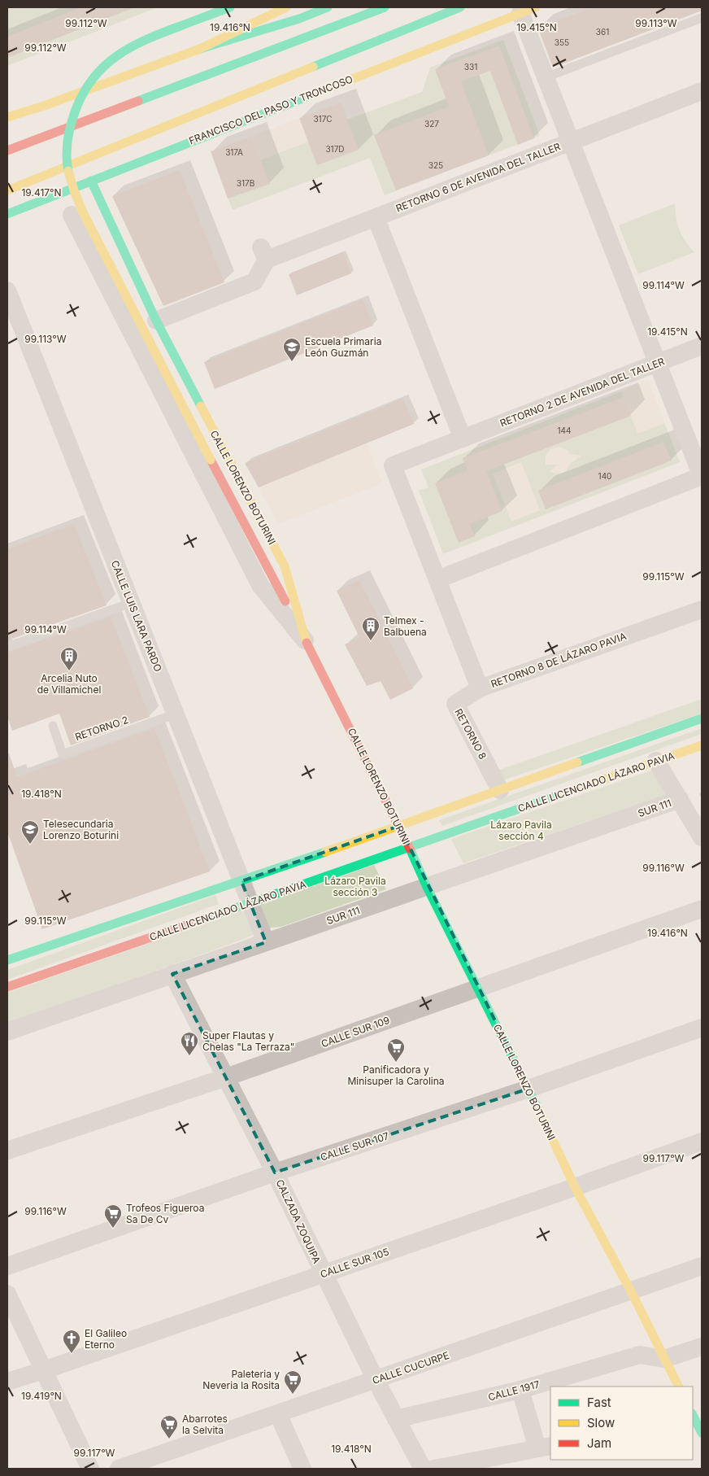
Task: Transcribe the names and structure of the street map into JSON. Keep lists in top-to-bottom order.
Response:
{
  "streets": {
    "main road": ["FRANCISCO DEL PASO Y TRONCOSO", "CALLE LORENZO BOTURINI", "CALLE LICENCIADO LÁZARO PAVIA"],
    "street": [
      "RETORNO 6 DE AVENIDA DEL TALLER",
      "RETORNO 2 DE AVENIDA DEL TALLER",
      "CALLE LUIS LARA PARDO",
      "RETORNO 8 DE LÁZARO PAVIA",
      "RETORNO 8",
      "SUR 111",
      "CALLE SUR 109",
      "CALLE SUR 107",
      "CALZADA ZOQUIPA",
      "CALLE SUR 105",
      "CALLE CUCURPE",
      "CALLE 1917"
    ],
    "lane": ["RETORNO 2"]
  },
  "crossings": [
    ["FRANCISCO DEL PASO Y TRONCOSO", "CALLE LORENZO BOTURINI"],
    ["RETORNO 6 DE AVENIDA DEL TALLER", "CALLE LORENZO BOTURINI"],
    ["RETORNO 2 DE AVENIDA DEL TALLER", "RETORNO 8 DE LÁZARO PAVIA"],
    ["CALLE LORENZO BOTURINI", "CALLE LICENCIADO LÁZARO PAVIA"],
    ["CALLE LORENZO BOTURINI", "SUR 111"],
    ["CALLE LORENZO BOTURINI", "CALLE SUR 109"],
    ["CALLE LORENZO BOTURINI", "CALLE SUR 107"],
    ["CALLE LORENZO BOTURINI", "CALLE SUR 105"],
    ["CALLE LORENZO BOTURINI", "CALLE CUCURPE"],
    ["CALLE LORENZO BOTURINI", "CALLE 1917"],
    ["CALLE LUIS LARA PARDO", "RETORNO 2"],
    ["CALLE LUIS LARA PARDO", "CALLE LICENCIADO LÁZARO PAVIA"],
    ["CALLE LUIS LARA PARDO", "SUR 111"],
    ["RETORNO 8 DE LÁZARO PAVIA", "RETORNO 8"],
    ["SUR 111", "CALZADA ZOQUIPA"],
    ["CALLE SUR 109", "CALZADA ZOQUIPA"],
    ["CALLE SUR 107", "CALZADA ZOQUIPA"],
    ["CALZADA ZOQUIPA", "CALLE SUR 105"],
    ["CALZADA ZOQUIPA", "CALLE CUCURPE"],
    ["CALZADA ZOQUIPA", "CALLE 1917"]
  ],
  "parks": ["Lázaro Pavila sección 4", "Lázaro Pavila sección 3"],
  "places": {
    "school or university": ["Escuela Primaria León Guzmán", "Telesecundaria Lorenzo Boturini"],
    "building": ["Telmex - Balbuena", "Arcelia Nuto de Villamichel"],
    "restaurant": ["Super Flautas y Chelas \"La Terraza\""],
    "supermarket": [
      "Panificadora y Minisuper la Carolina",
      "Trofeos Figueroa Sa De Cv",
      "Paleteria y Neveria la Rosita",
      "Abarrotes la Selvita"
    ],
    "church": ["El Galileo Eterno"]
  },
  "house_numbers": [
    "361",
    "355",
    "331",
    "317C",
    "327",
    "317D",
    "317A",
    "325",
    "317B",
    "144",
    "140"
  ],
  "legend": ["Fast", "Slow", "Jam"],
  "coordinates": [
    "99.112°W",
    "99.113°W",
    "19.416°N",
    "19.415°N",
    "19.417°N",
    "99.114°W",
    "99.115°W",
    "19.418°N",
    "99.116°W",
    "99.117°W",
    "19.419°N"
  ]
}
